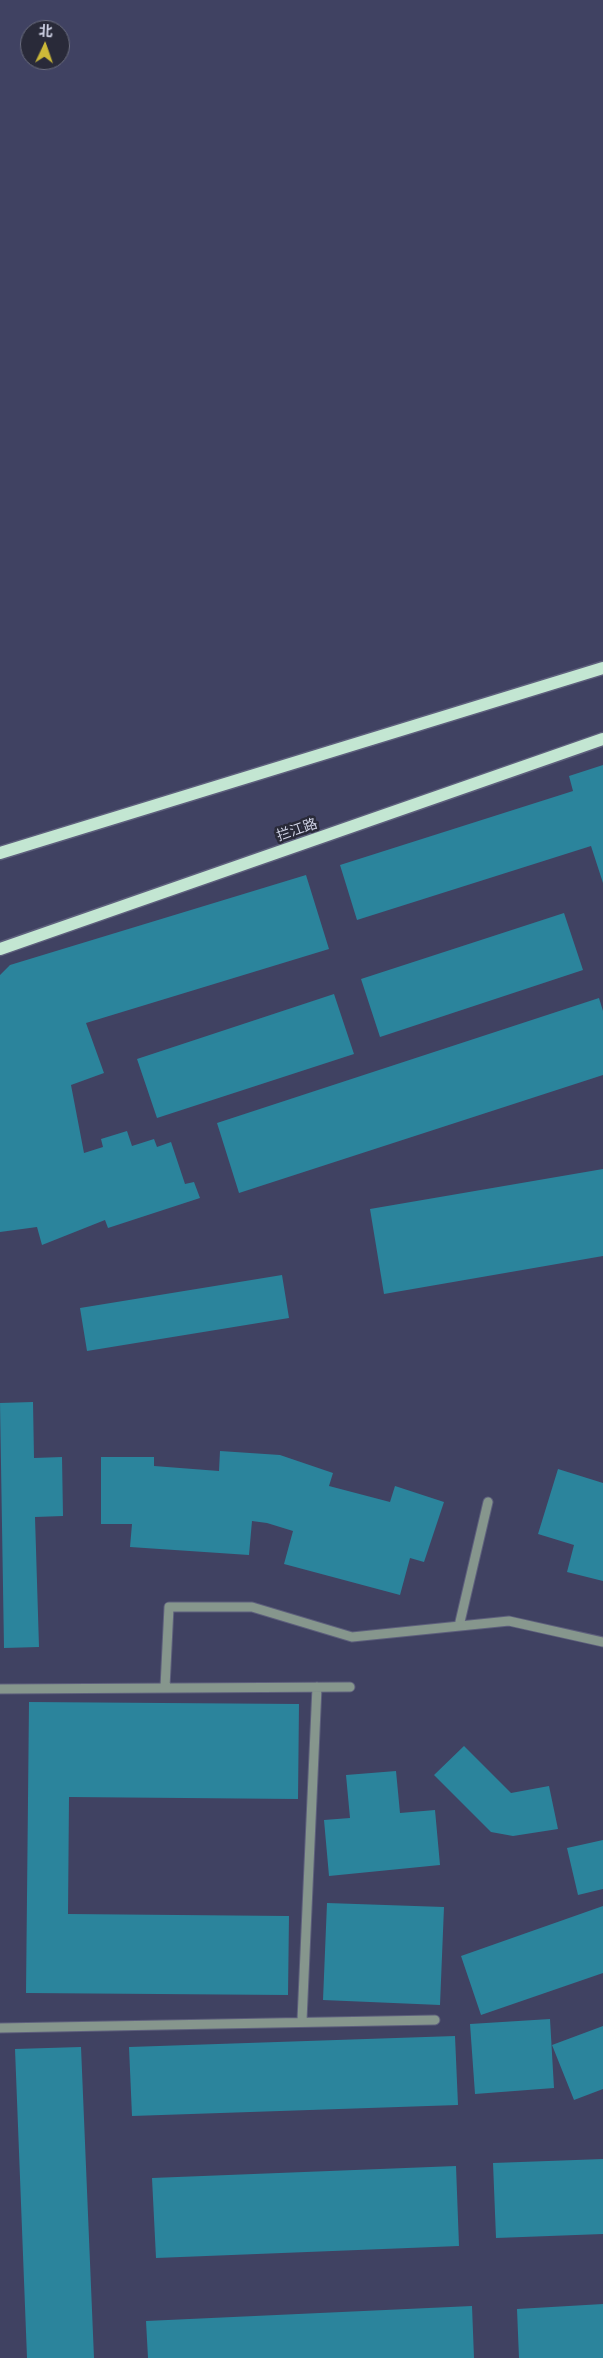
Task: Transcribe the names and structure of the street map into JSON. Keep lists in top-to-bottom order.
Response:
{
  "streets": {
    "main road": ["拦江路"]
  },
  "north": "top"
}
